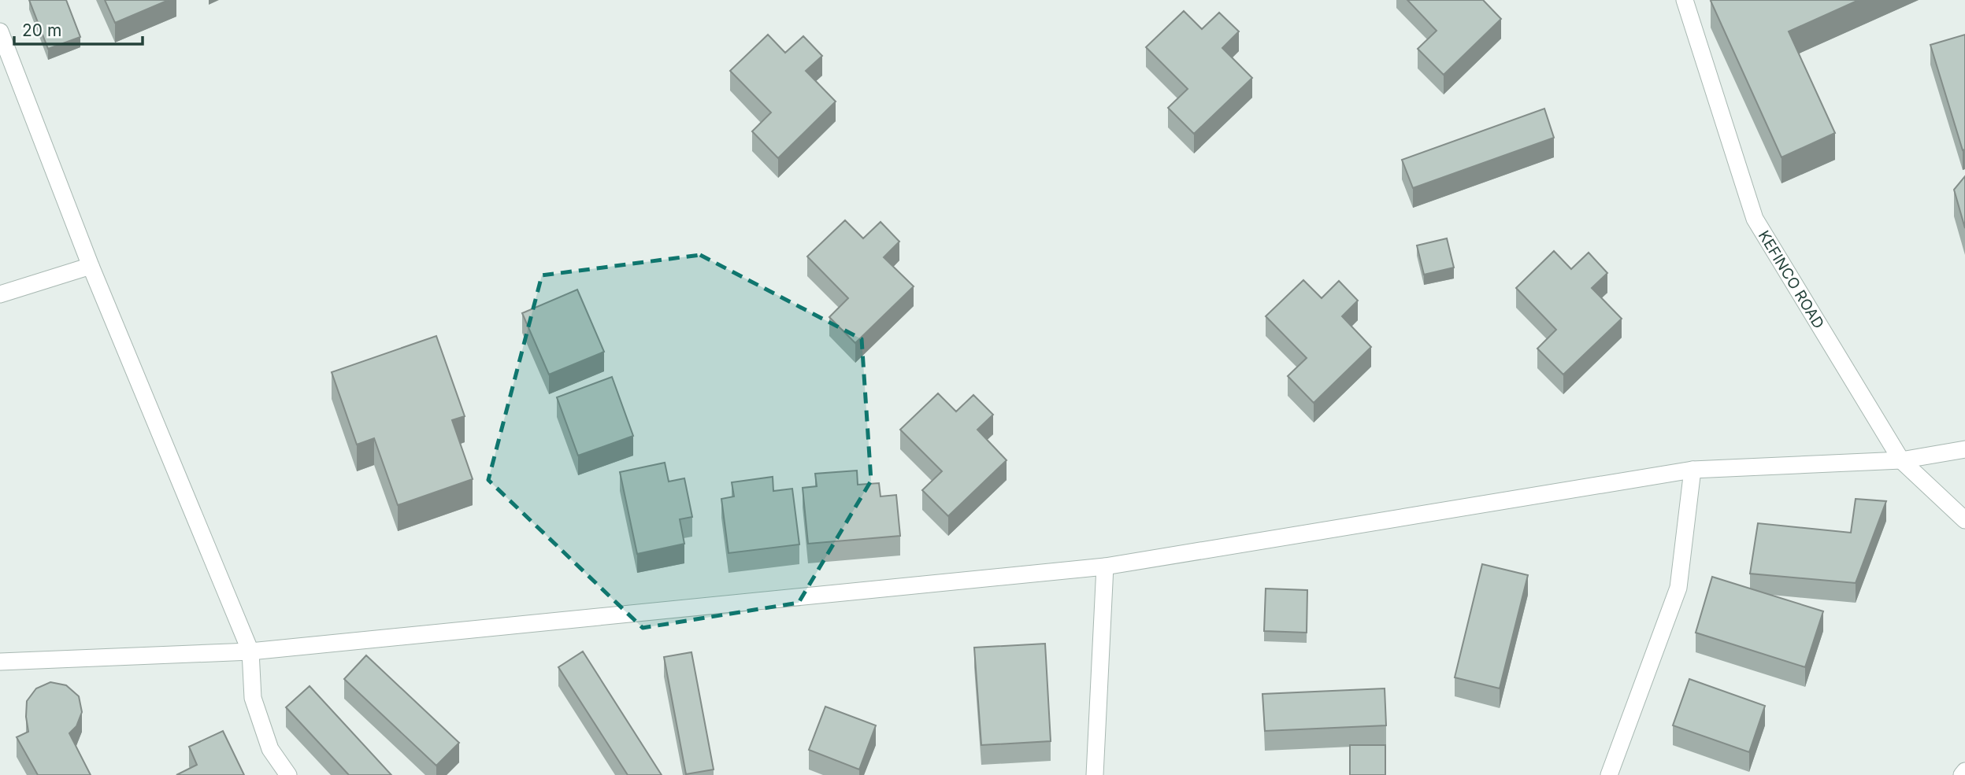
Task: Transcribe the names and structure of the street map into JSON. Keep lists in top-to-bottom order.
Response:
{
  "streets": {
    "street": ["KEFINCO ROAD"]
  },
  "scale_bar": "20 m"
}
